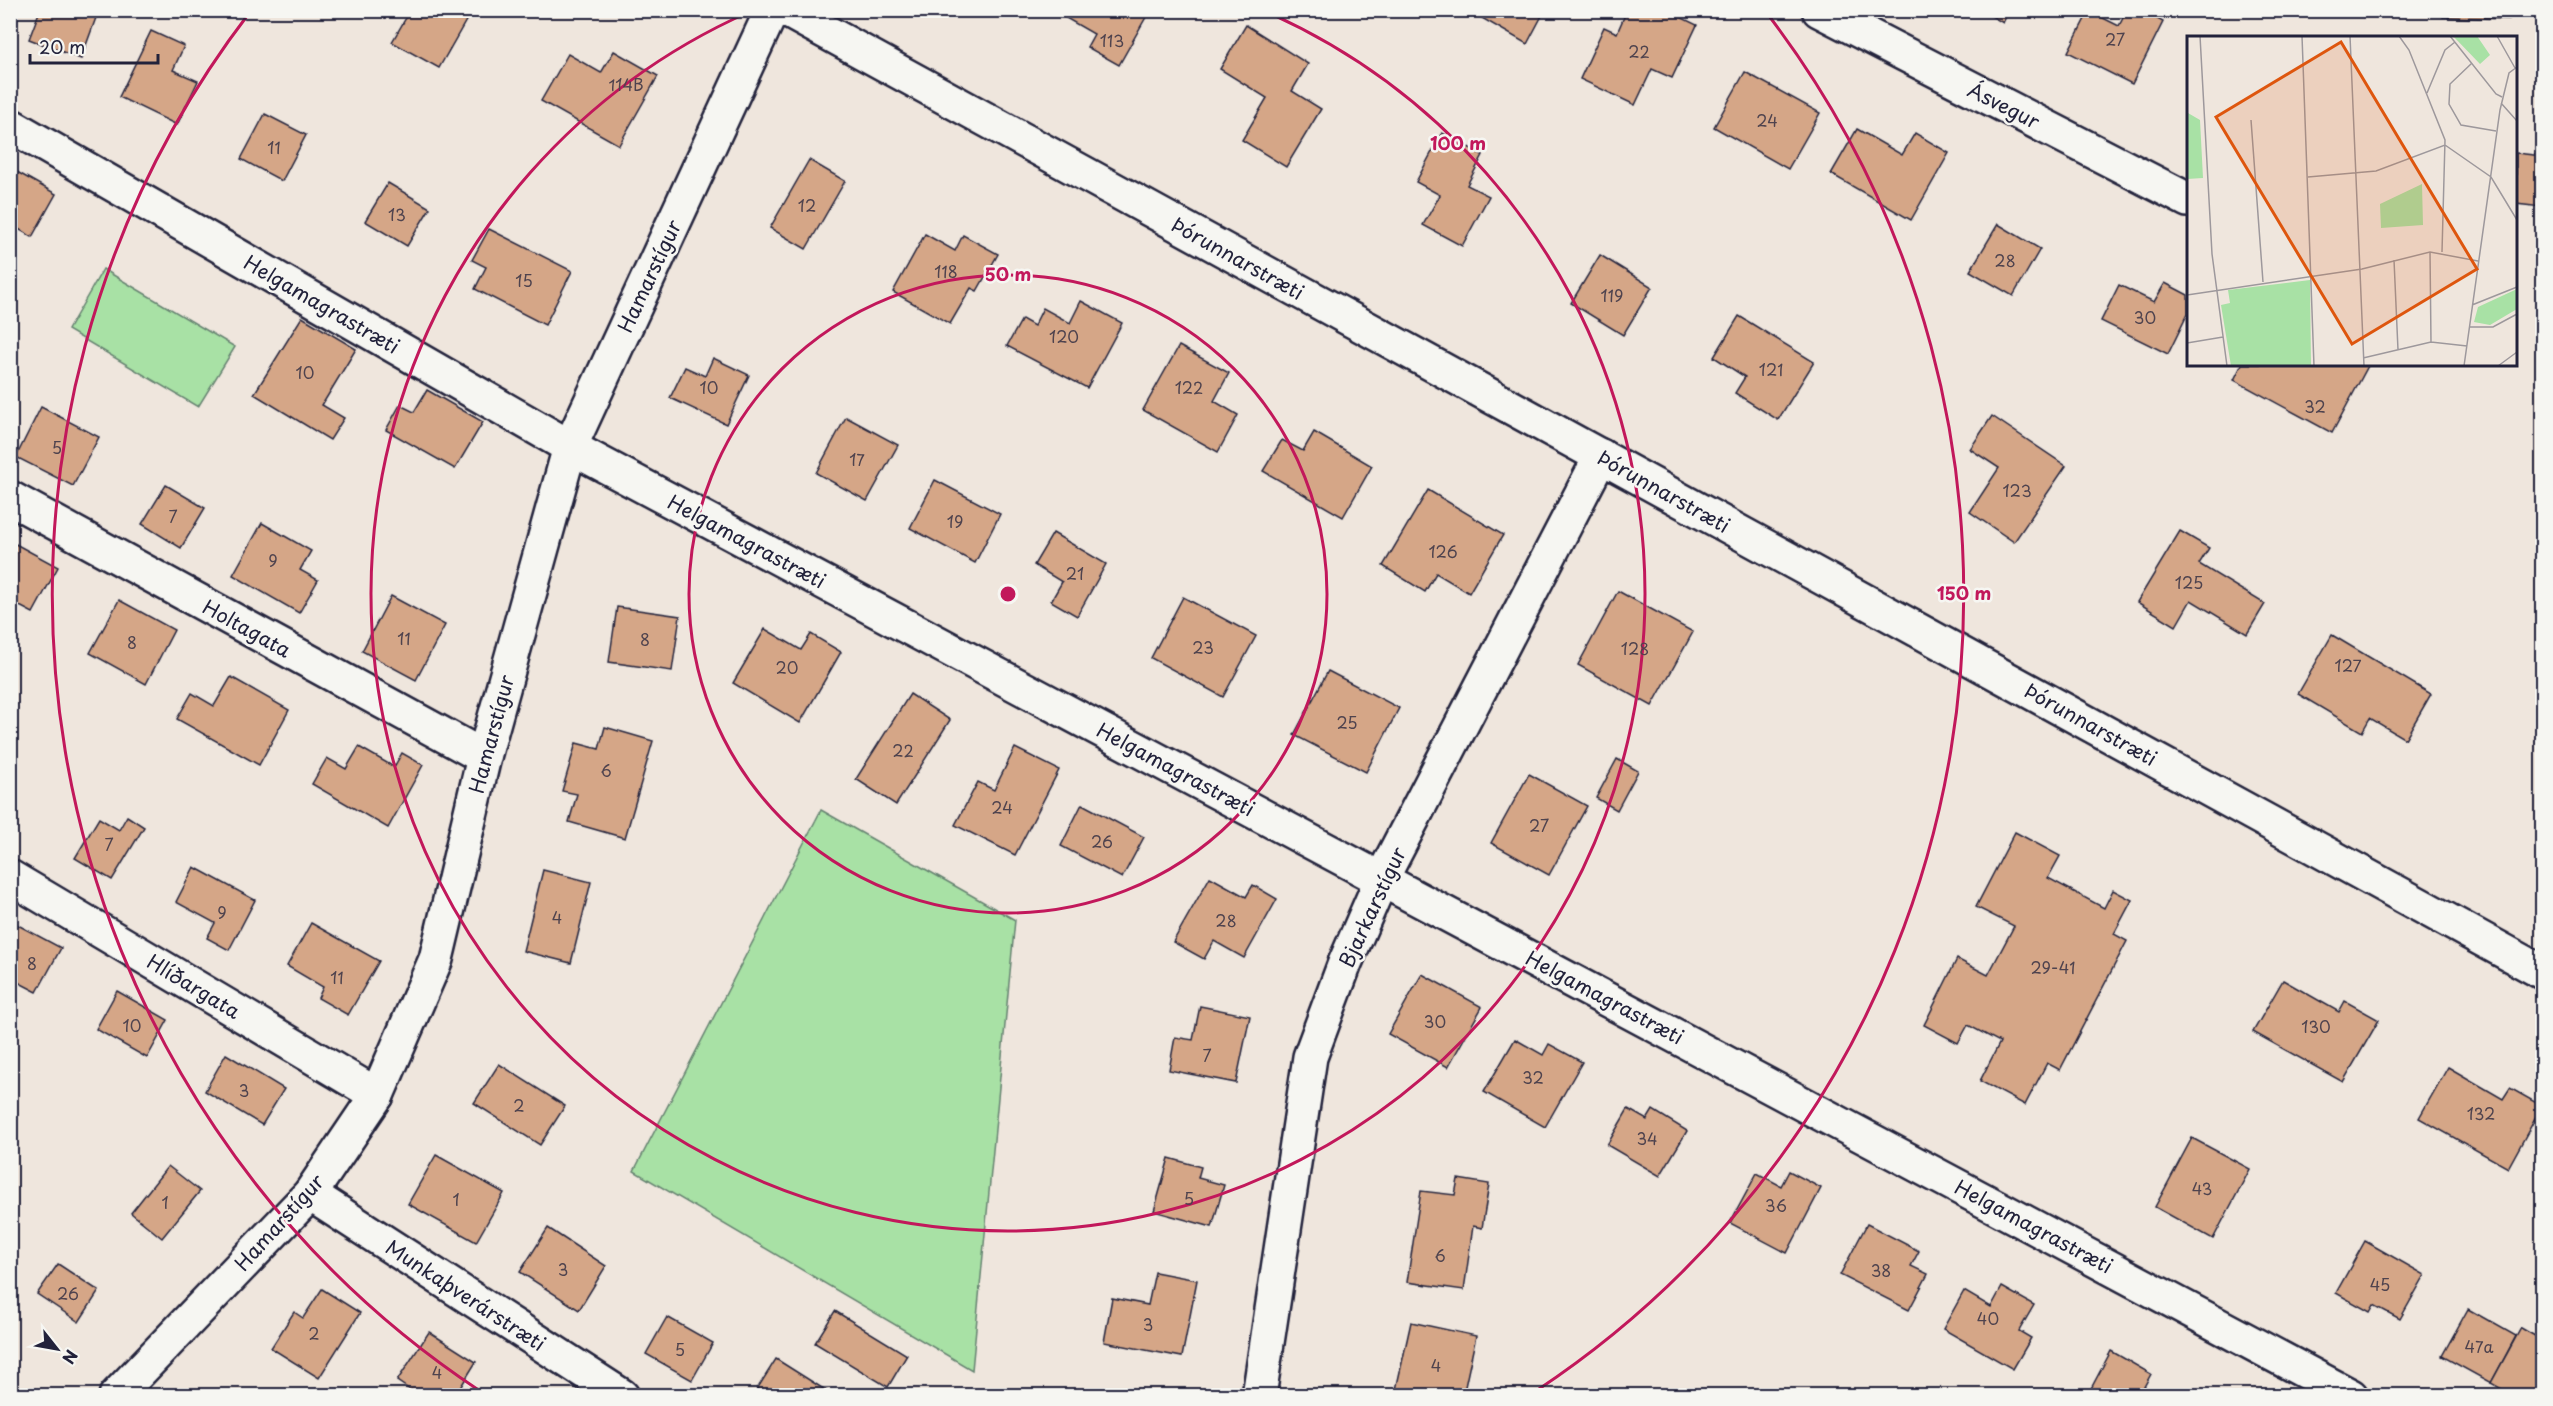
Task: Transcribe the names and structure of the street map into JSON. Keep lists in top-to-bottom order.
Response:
{
  "streets": {
    "street": [
      "Ásvegur",
      "Þórunnarstræti",
      "Hamarstígur",
      "Helgamagrastræti",
      "Holtagata",
      "Bjarkarstígur",
      "Hlíðargata",
      "Munkaþverárstræti"
    ]
  },
  "crossings": [
    ["Þórunnarstræti", "Bjarkarstígur"],
    ["Hamarstígur", "Helgamagrastræti"],
    ["Hamarstígur", "Holtagata"],
    ["Hamarstígur", "Hlíðargata"],
    ["Hamarstígur", "Munkaþverárstræti"],
    ["Helgamagrastræti", "Bjarkarstígur"]
  ],
  "house_numbers": [
    "27",
    "113",
    "22",
    "114B",
    "24",
    "11",
    "12",
    "13",
    "28",
    "118",
    "15",
    "119",
    "30",
    "120",
    "121",
    "10",
    "10",
    "122",
    "32",
    "5",
    "17",
    "123",
    "7",
    "19",
    "126",
    "9",
    "21",
    "125",
    "11",
    "8",
    "8",
    "23",
    "128",
    "127",
    "20",
    "25",
    "22",
    "6",
    "24",
    "27",
    "26",
    "7",
    "9",
    "4",
    "28",
    "8",
    "29-41",
    "11",
    "30",
    "10",
    "130",
    "7",
    "32",
    "3",
    "2",
    "132",
    "34",
    "43",
    "5",
    "1",
    "1",
    "36",
    "6",
    "3",
    "38",
    "45",
    "26",
    "40",
    "3",
    "2",
    "47a",
    "5",
    "4",
    "4"
  ],
  "scale_bar": "20 m",
  "north": "bottom right",
  "rings": ["100 m", "50 m", "150 m"]
}
